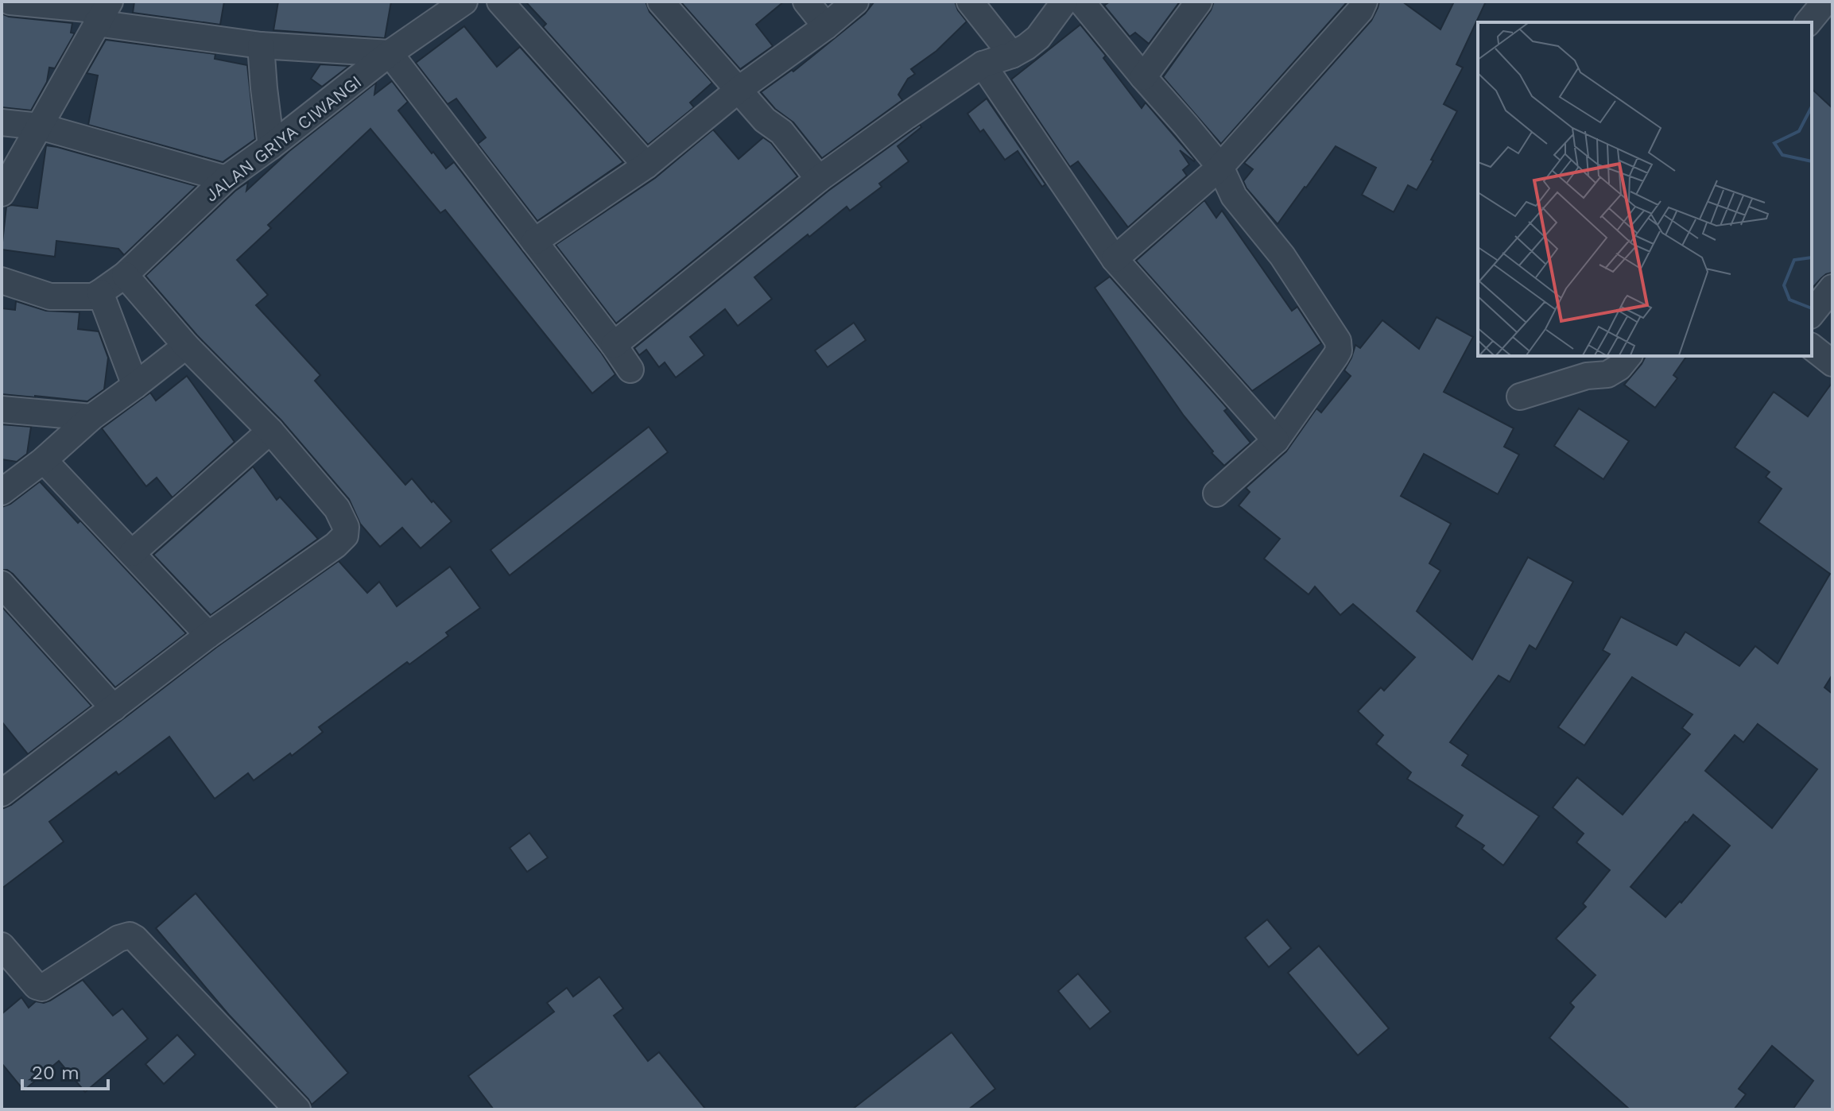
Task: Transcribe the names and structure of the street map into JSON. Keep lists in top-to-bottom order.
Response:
{
  "streets": {
    "street": ["JALAN GRIYA CIWANGI"]
  },
  "scale_bar": "20 m"
}
